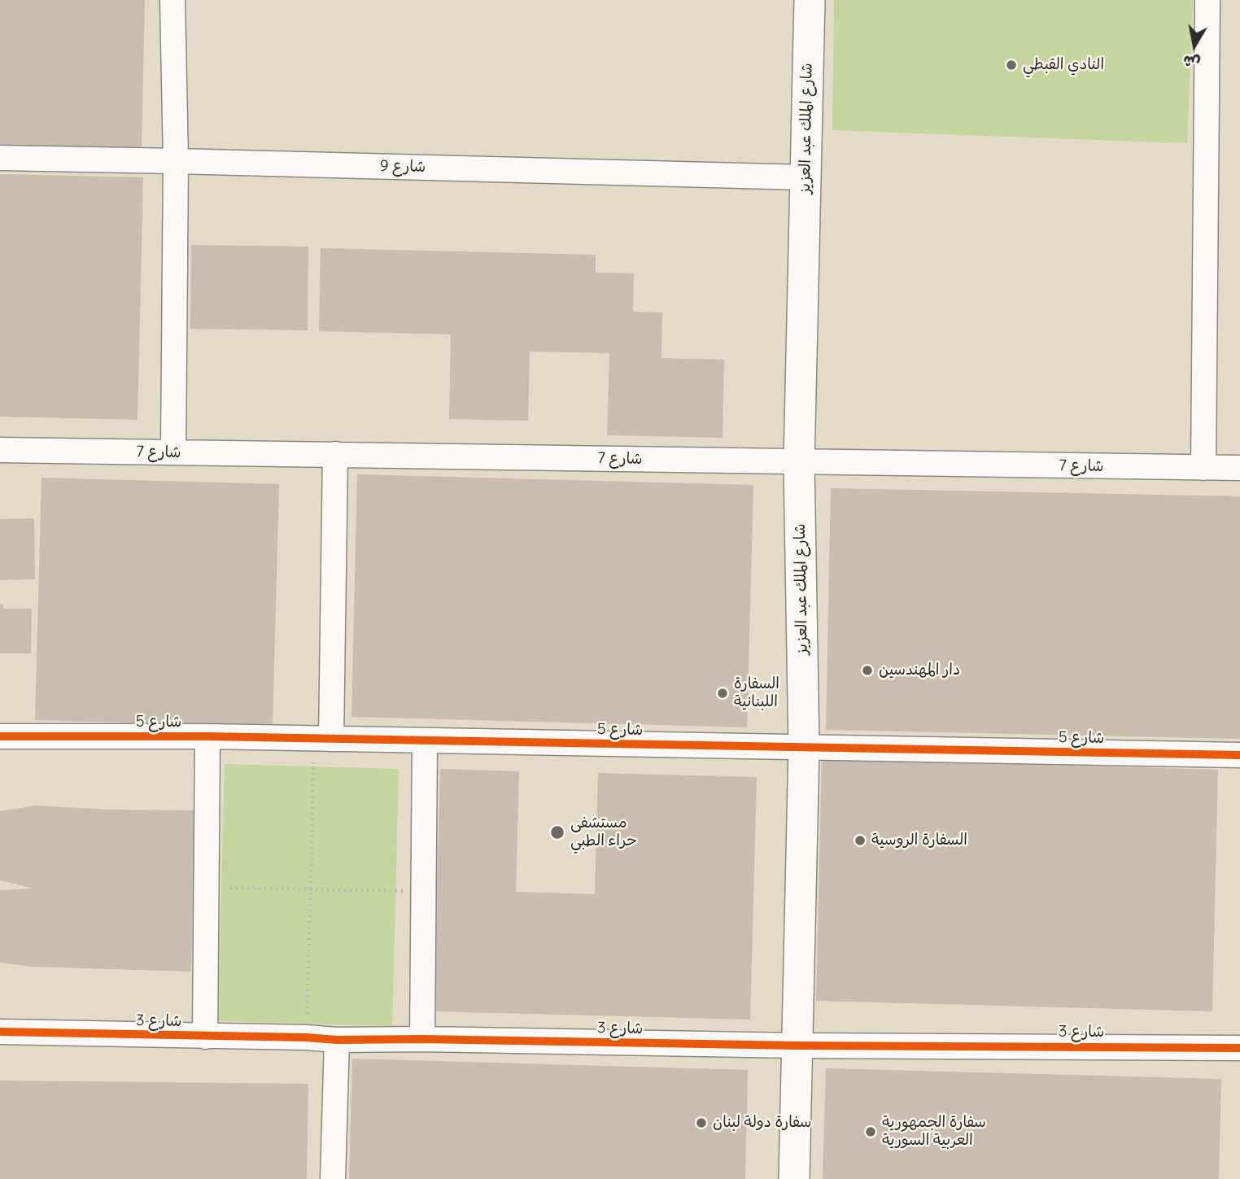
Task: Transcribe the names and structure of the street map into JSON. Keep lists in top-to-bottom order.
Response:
{
  "streets": {
    "street": [
      "شارع الملك عبد العزيز",
      "شارع 9",
      "شارع 7",
      "شارع 5",
      "شارع 3"
    ]
  },
  "crossings": [
    ["شارع الملك عبد العزيز", "شارع 9"],
    ["شارع الملك عبد العزيز", "شارع 7"],
    ["شارع الملك عبد العزيز", "شارع 5"],
    ["شارع الملك عبد العزيز", "شارع 3"]
  ],
  "places": [
    "النادي القبطي",
    "دار المهندسين",
    "السفارة اللبنانية",
    "مستشفى حراء الطبي",
    "السفارة الروسية",
    "سفارة دولة لبنان",
    "سفارة الجمهورية العربية السورية"
  ],
  "north": "bottom"
}
